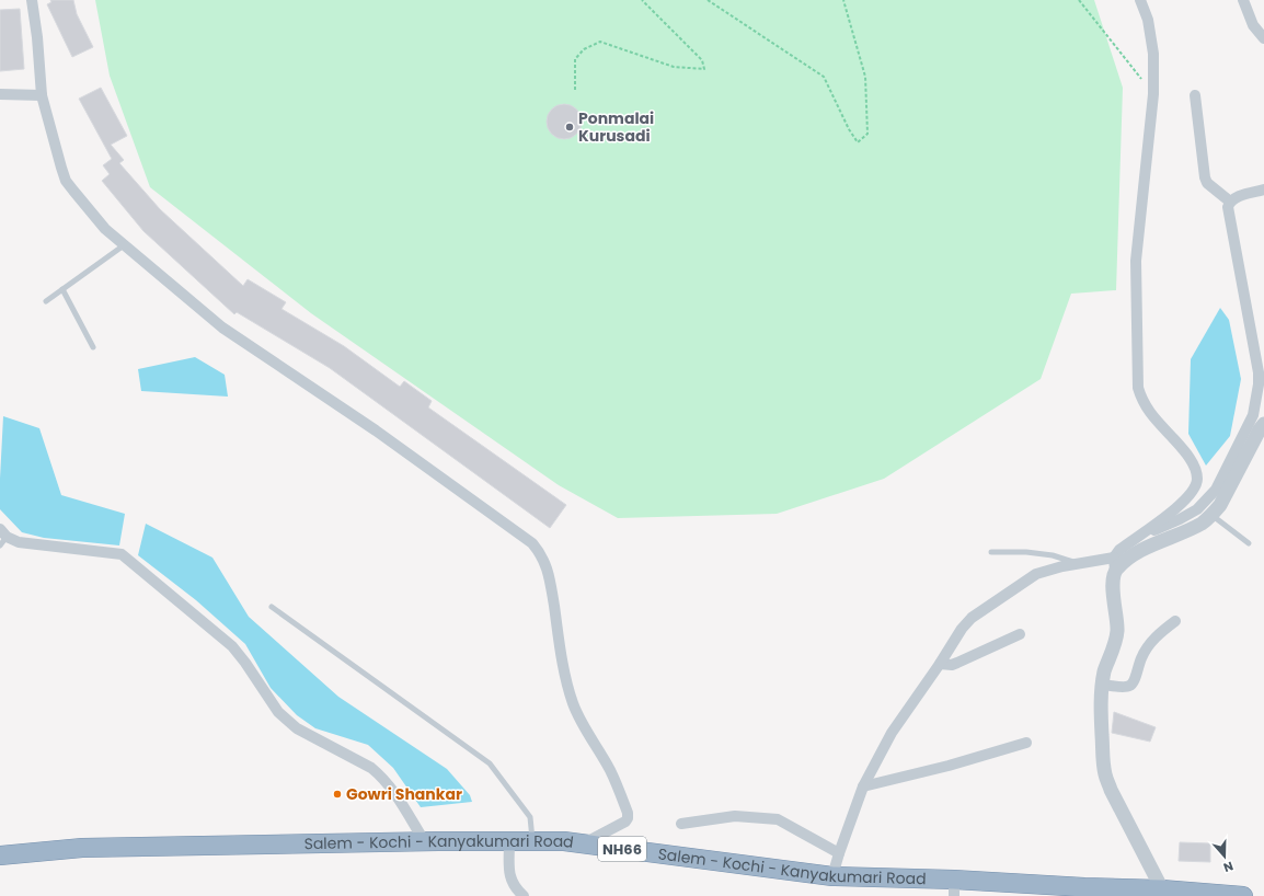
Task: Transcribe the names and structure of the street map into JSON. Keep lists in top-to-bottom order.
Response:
{
  "streets": {
    "highway": ["Salem - Kochi - Kanyakumari Road", "NH66"]
  },
  "places": ["Ponmalai Kurusadi", "Gowri Shankar"],
  "north": "bottom"
}
